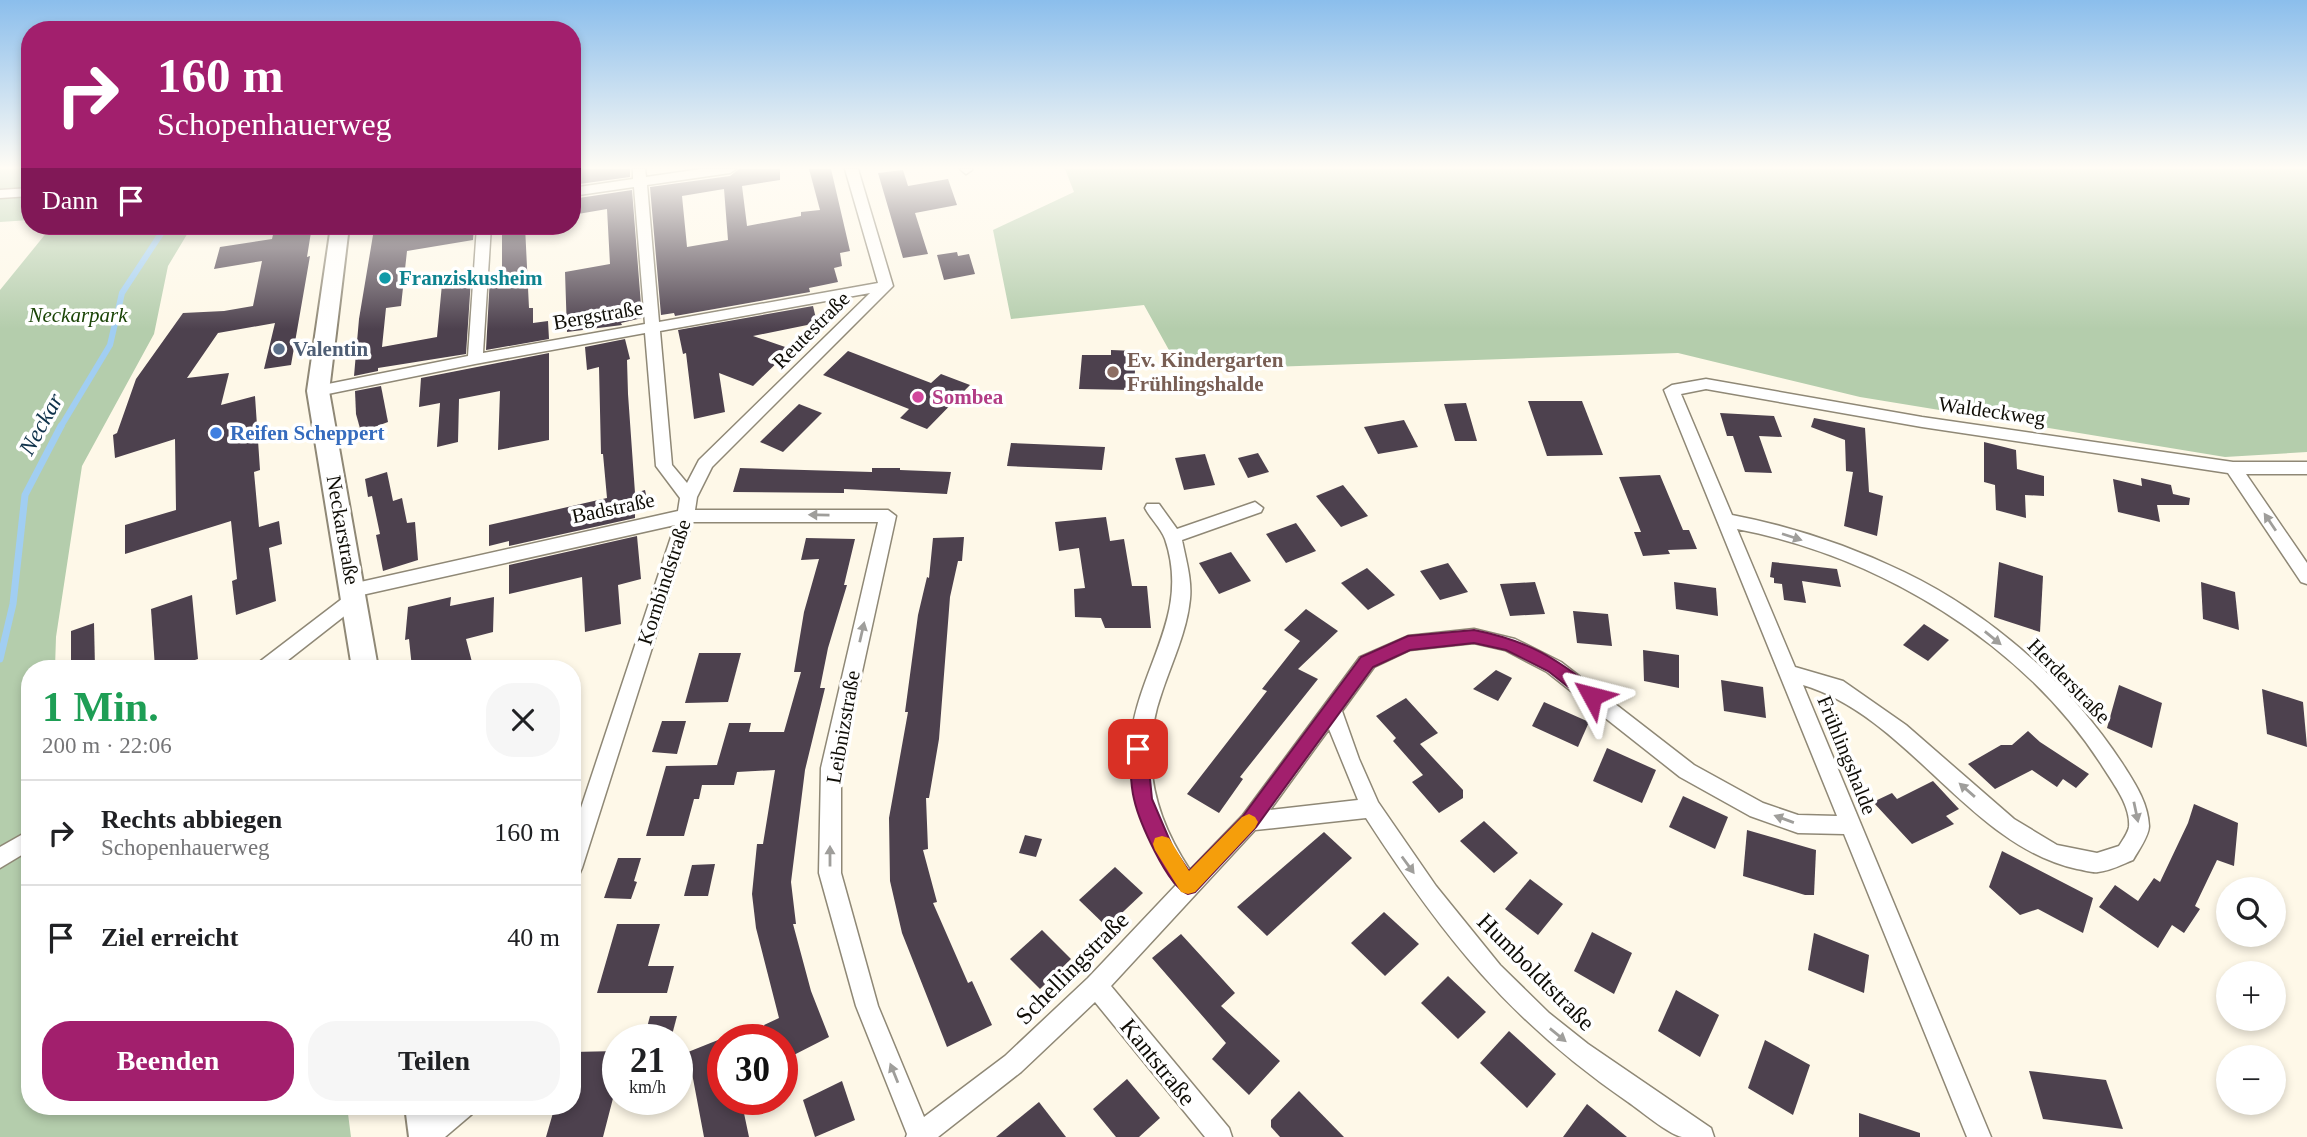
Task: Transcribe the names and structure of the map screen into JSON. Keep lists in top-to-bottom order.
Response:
{
  "streets": {
    "main road": ["Neckarstraße"],
    "street": [
      "Bergstraße",
      "Reutestraße",
      "Waldeckweg",
      "Badstraße",
      "Kornbindstraße",
      "Herderstraße",
      "Leibnizstraße",
      "Frühlingshalde",
      "Schellingstraße",
      "Humboldtstraße",
      "Kantstraße"
    ]
  },
  "crossings": [
    ["Bergstraße", "Reutestraße"],
    ["Bergstraße", "Neckarstraße"],
    ["Bergstraße", "Kornbindstraße"],
    ["Reutestraße", "Badstraße"],
    ["Reutestraße", "Kornbindstraße"],
    ["Waldeckweg", "Frühlingshalde"],
    ["Badstraße", "Neckarstraße"],
    ["Badstraße", "Kornbindstraße"],
    ["Badstraße", "Leibnizstraße"],
    ["Herderstraße", "Frühlingshalde"],
    ["Leibnizstraße", "Schellingstraße"],
    ["Frühlingshalde", "Schellingstraße"],
    ["Schellingstraße", "Kantstraße"]
  ],
  "one_way": [
    "Badstraße",
    "Leibnizstraße",
    "Schellingstraße",
    "Humboldtstraße"
  ],
  "water": ["Neckar"],
  "parks": ["Neckarpark"],
  "places": [
    "Franziskusheim",
    "Valentin",
    "Ev. Kindergarten Frühlingshalde",
    "Sombea",
    "Reifen Scheppert"
  ],
  "page": {
    "turn": ["160 m", "Schopenhauerweg"],
    "then": "Dann",
    "heading": ["1 Min.", "200 m · 22:06"],
    "list": [
      {
        "name": "Rechts abbiegen",
        "note": "Schopenhauerweg",
        "value": "160 m"
      },
      {
        "name": "Ziel erreicht",
        "value": "40 m"
      }
    ],
    "map_buttons": ["+", "−"],
    "buttons": ["Beenden", "Teilen"],
    "speed": "21 km/h",
    "limit": "30"
  }
}
